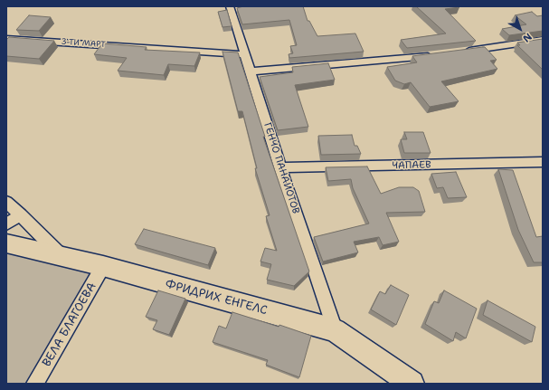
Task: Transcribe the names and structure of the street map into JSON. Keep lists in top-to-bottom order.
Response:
{
  "streets": {
    "street": [
      "3-ТИ МАРТ",
      "ЧАПАЕВ",
      "ГЕНЧО ПАНАЙОТОВ",
      "ФРИДРИХ ЕНГЕЛС",
      "ВЕЛА БЛАГОЕВА"
    ]
  },
  "crossings": [
    ["3-ТИ МАРТ", "ГЕНЧО ПАНАЙОТОВ"],
    ["ЧАПАЕВ", "ГЕНЧО ПАНАЙОТОВ"],
    ["ГЕНЧО ПАНАЙОТОВ", "ФРИДРИХ ЕНГЕЛС"],
    ["ФРИДРИХ ЕНГЕЛС", "ВЕЛА БЛАГОЕВА"]
  ],
  "north": "bottom right"
}
